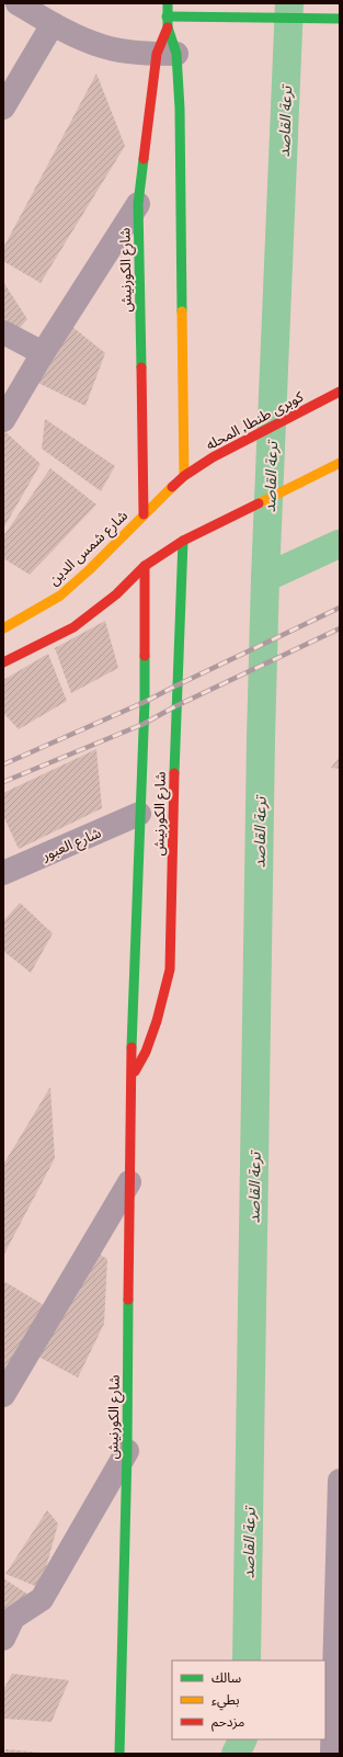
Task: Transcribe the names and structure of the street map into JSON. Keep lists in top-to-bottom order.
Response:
{
  "streets": {
    "street": [
      "شارع الكورنيش",
      "كوبرى طنطا, المحله",
      "شارع شمس الدين",
      "شارع العبور"
    ]
  },
  "crossings": [
    ["شارع الكورنيش", "كوبرى طنطا, المحله"],
    ["شارع الكورنيش", "شارع شمس الدين"],
    ["شارع الكورنيش", "شارع العبور"],
    ["كوبرى طنطا, المحله", "شارع شمس الدين"]
  ],
  "water": ["ترعة القاصد"],
  "legend": ["سالك", "بطيء", "مزدحم"]
}
